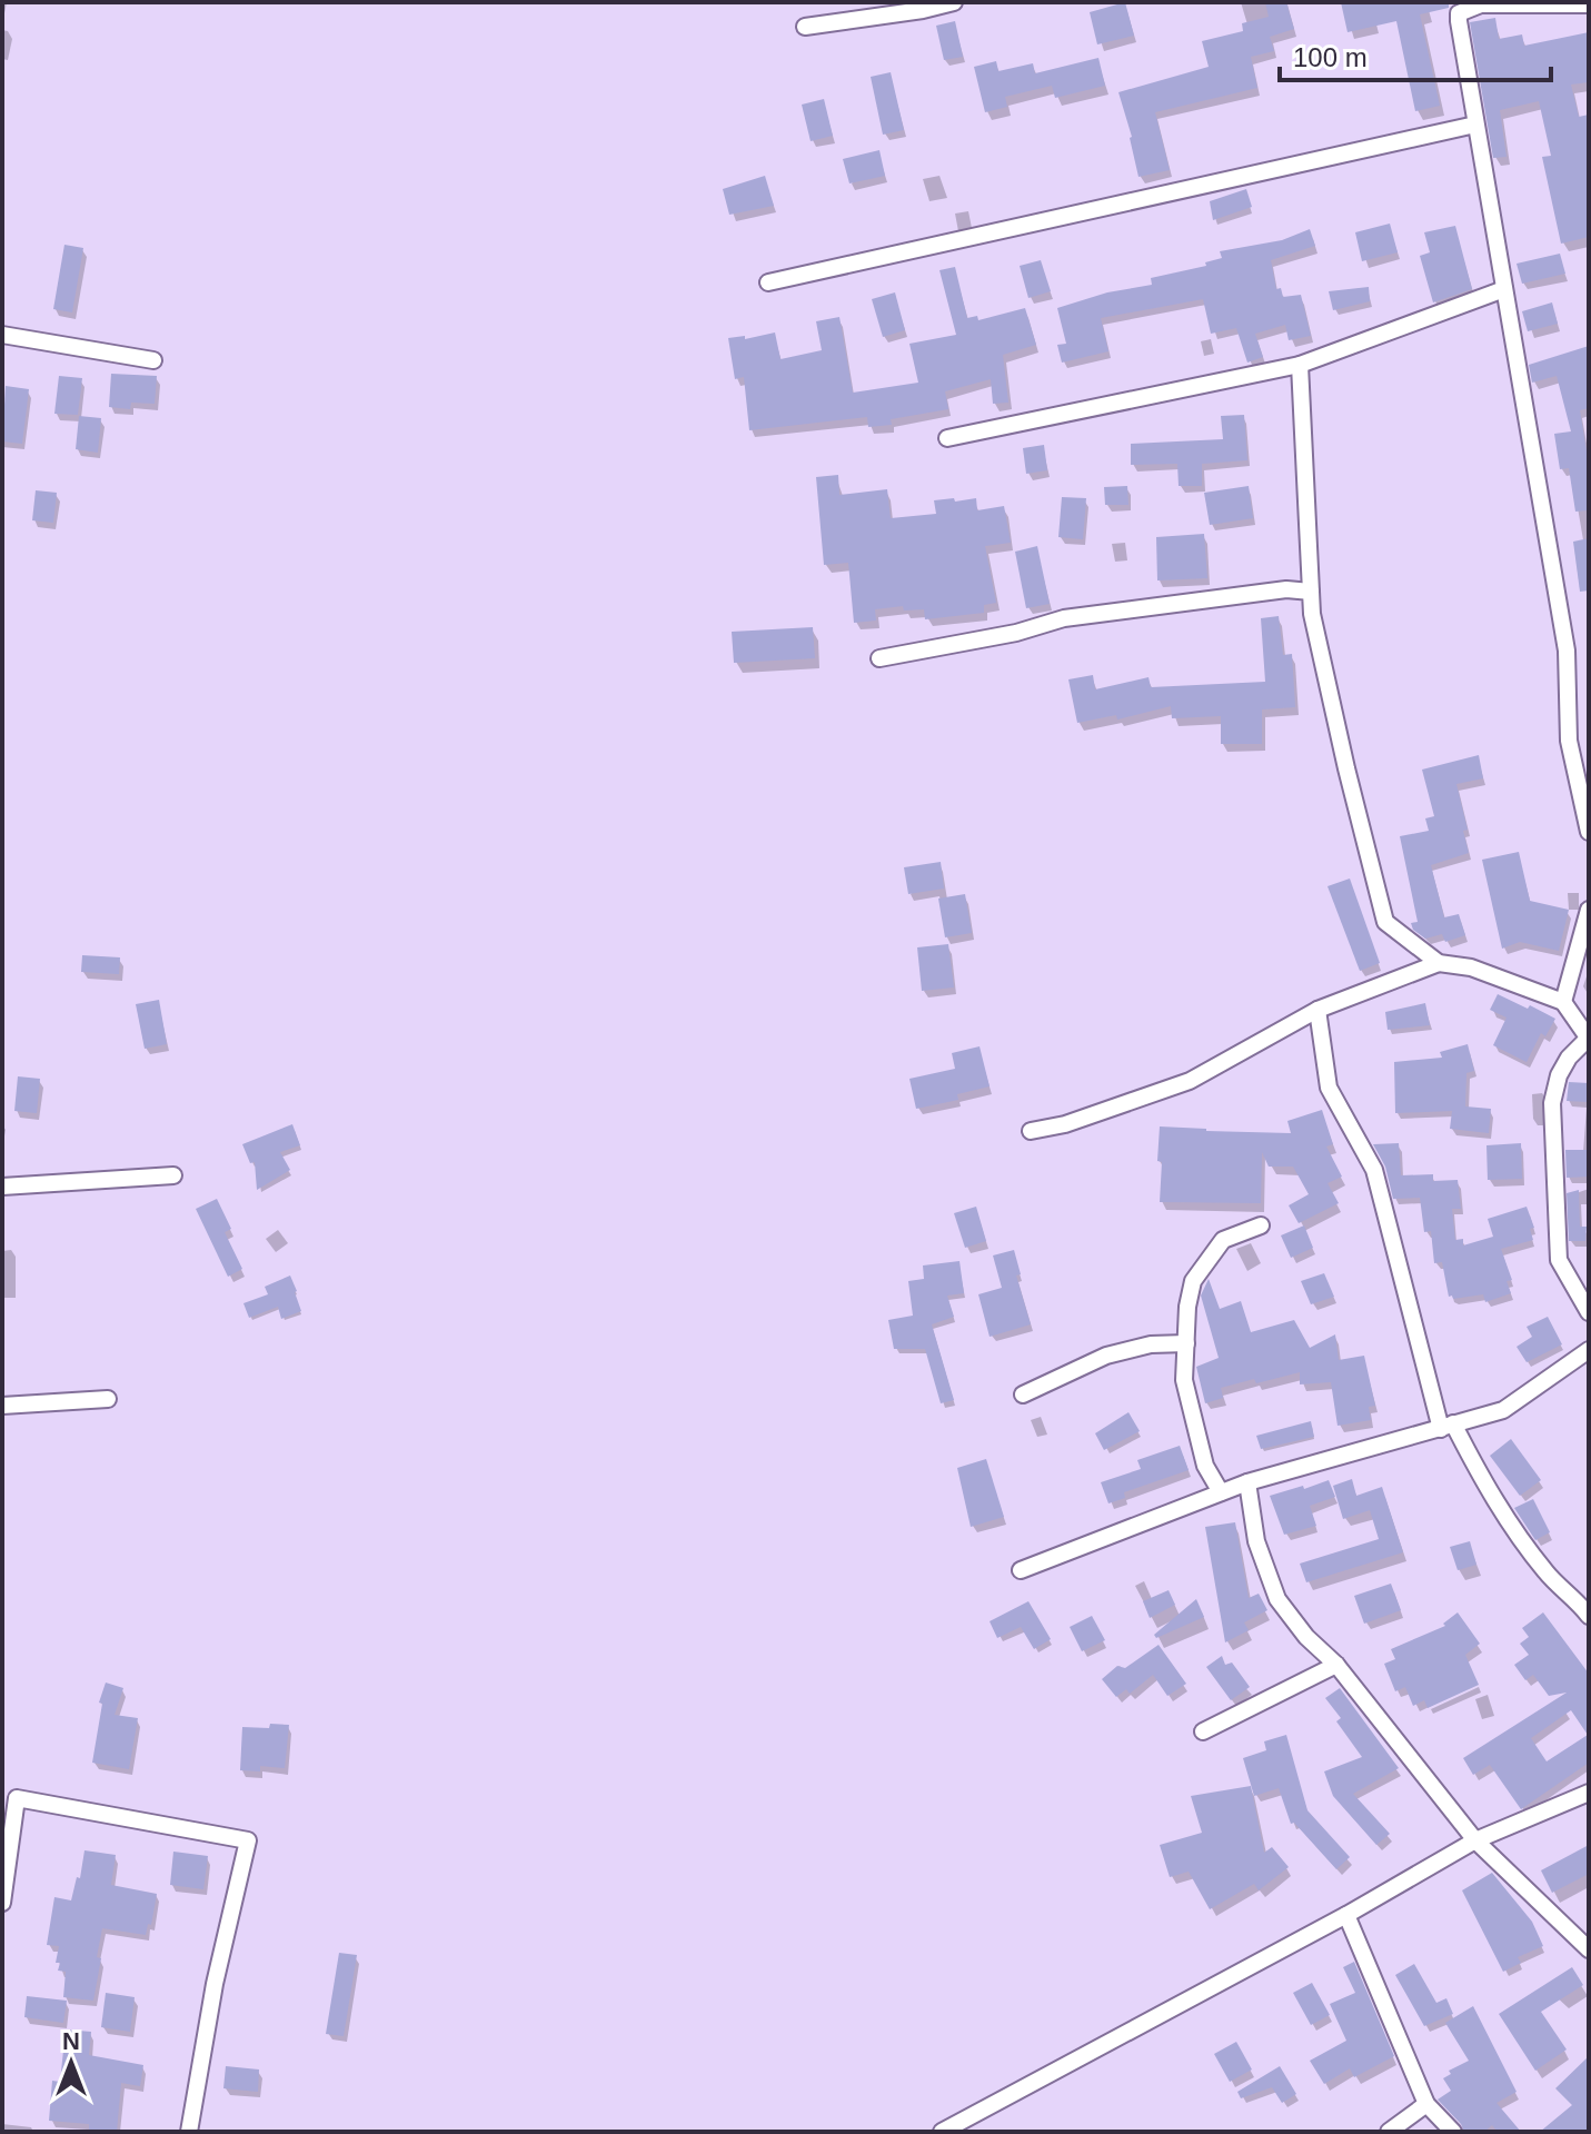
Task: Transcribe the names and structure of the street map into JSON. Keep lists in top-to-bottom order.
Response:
{
  "scale_bar": "100 m",
  "north": "top"
}
